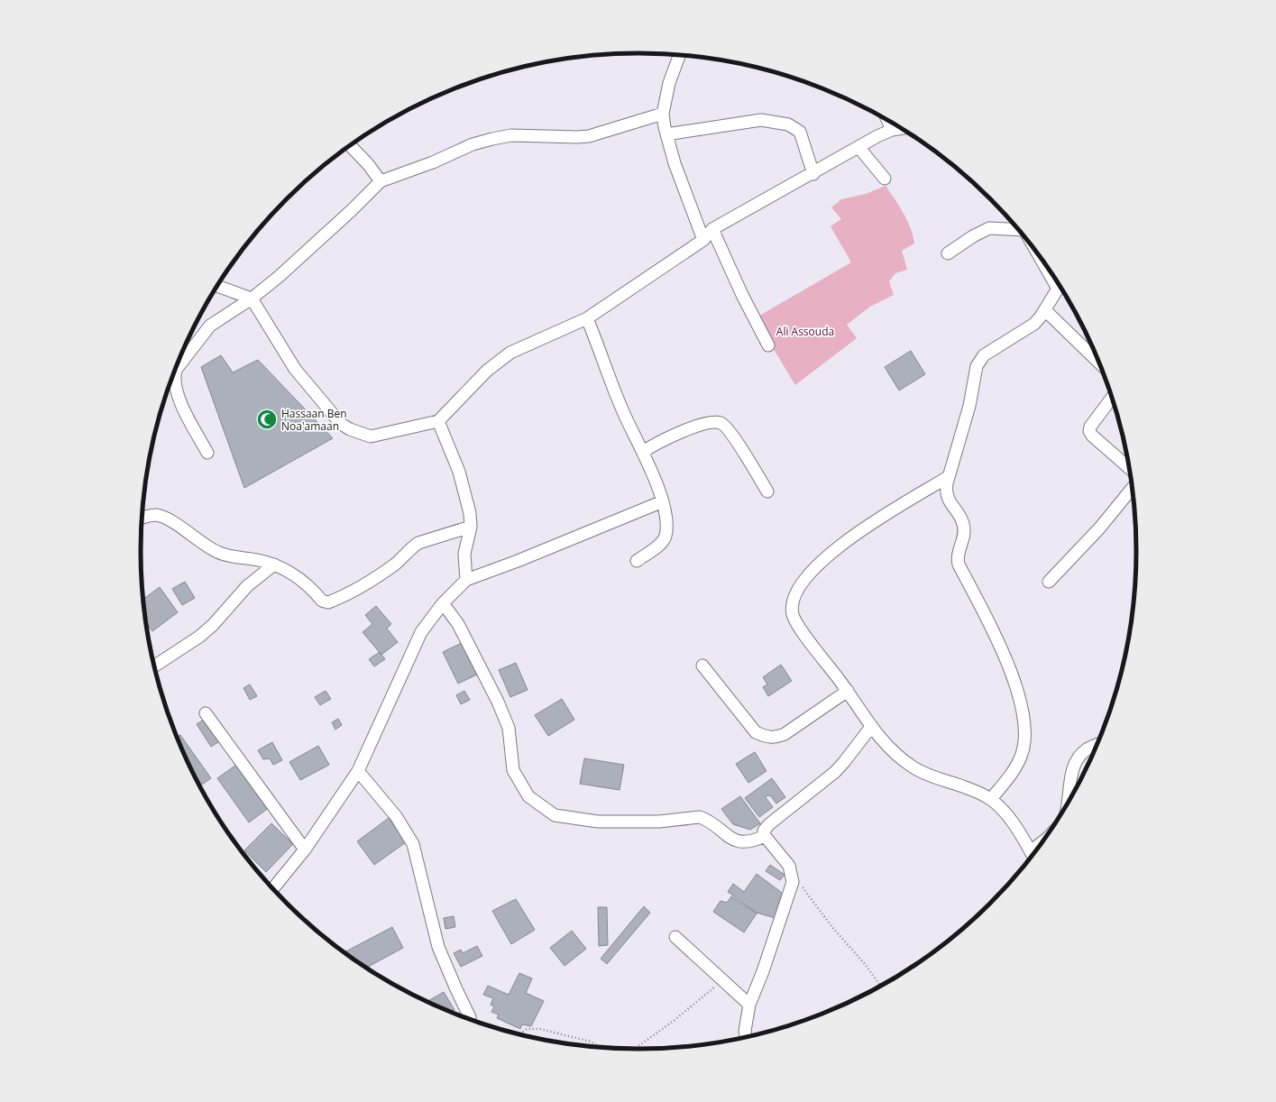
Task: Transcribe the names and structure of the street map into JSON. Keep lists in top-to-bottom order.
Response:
{
  "parks": ["Ali Assouda"],
  "places": {
    "mosque": ["Hassaan Ben Noa'amaan"]
  }
}
